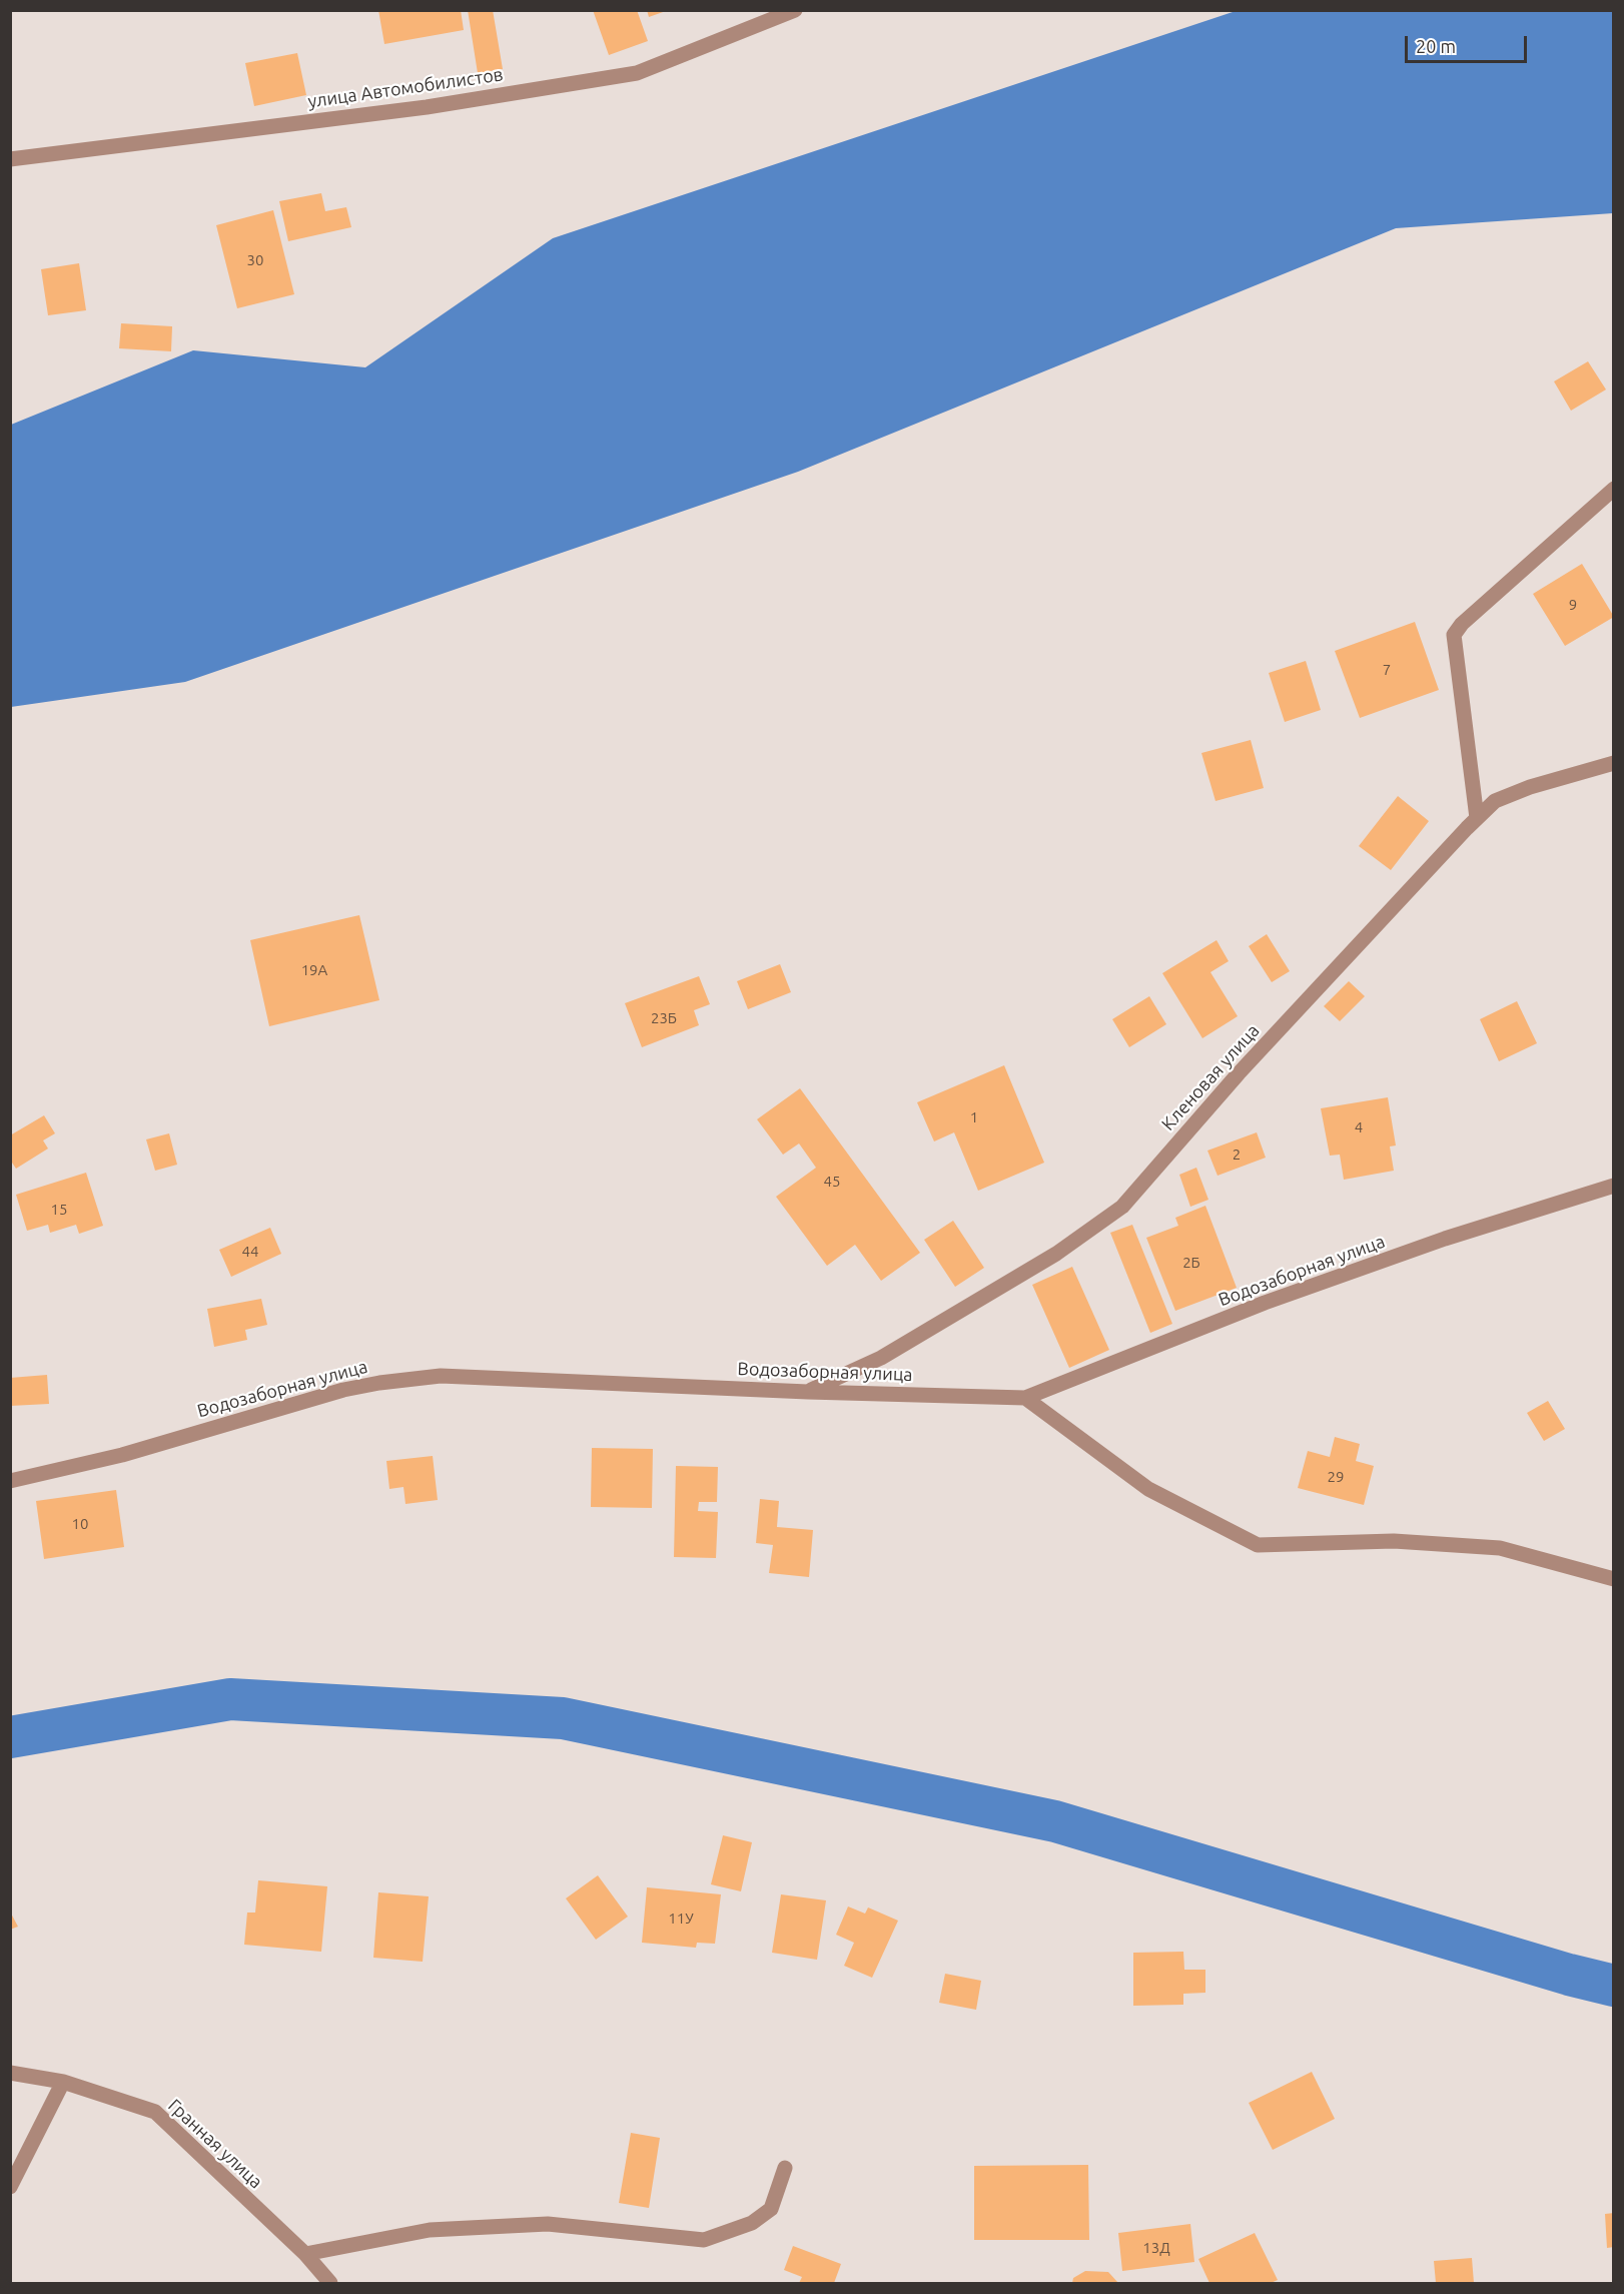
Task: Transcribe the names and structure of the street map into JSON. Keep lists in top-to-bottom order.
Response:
{
  "streets": {
    "street": [
      "улица Автомобилистов",
      "Кленовая улица",
      "Водозаборная улица",
      "Гранная улица"
    ]
  },
  "crossings": [
    ["Кленовая улица", "Водозаборная улица"]
  ],
  "house_numbers": [
    "30",
    "9",
    "7",
    "19А",
    "23Б",
    "1",
    "4",
    "2",
    "45",
    "15",
    "44",
    "2Б",
    "29",
    "10",
    "11У",
    "13Д"
  ],
  "scale_bar": "20 m"
}
